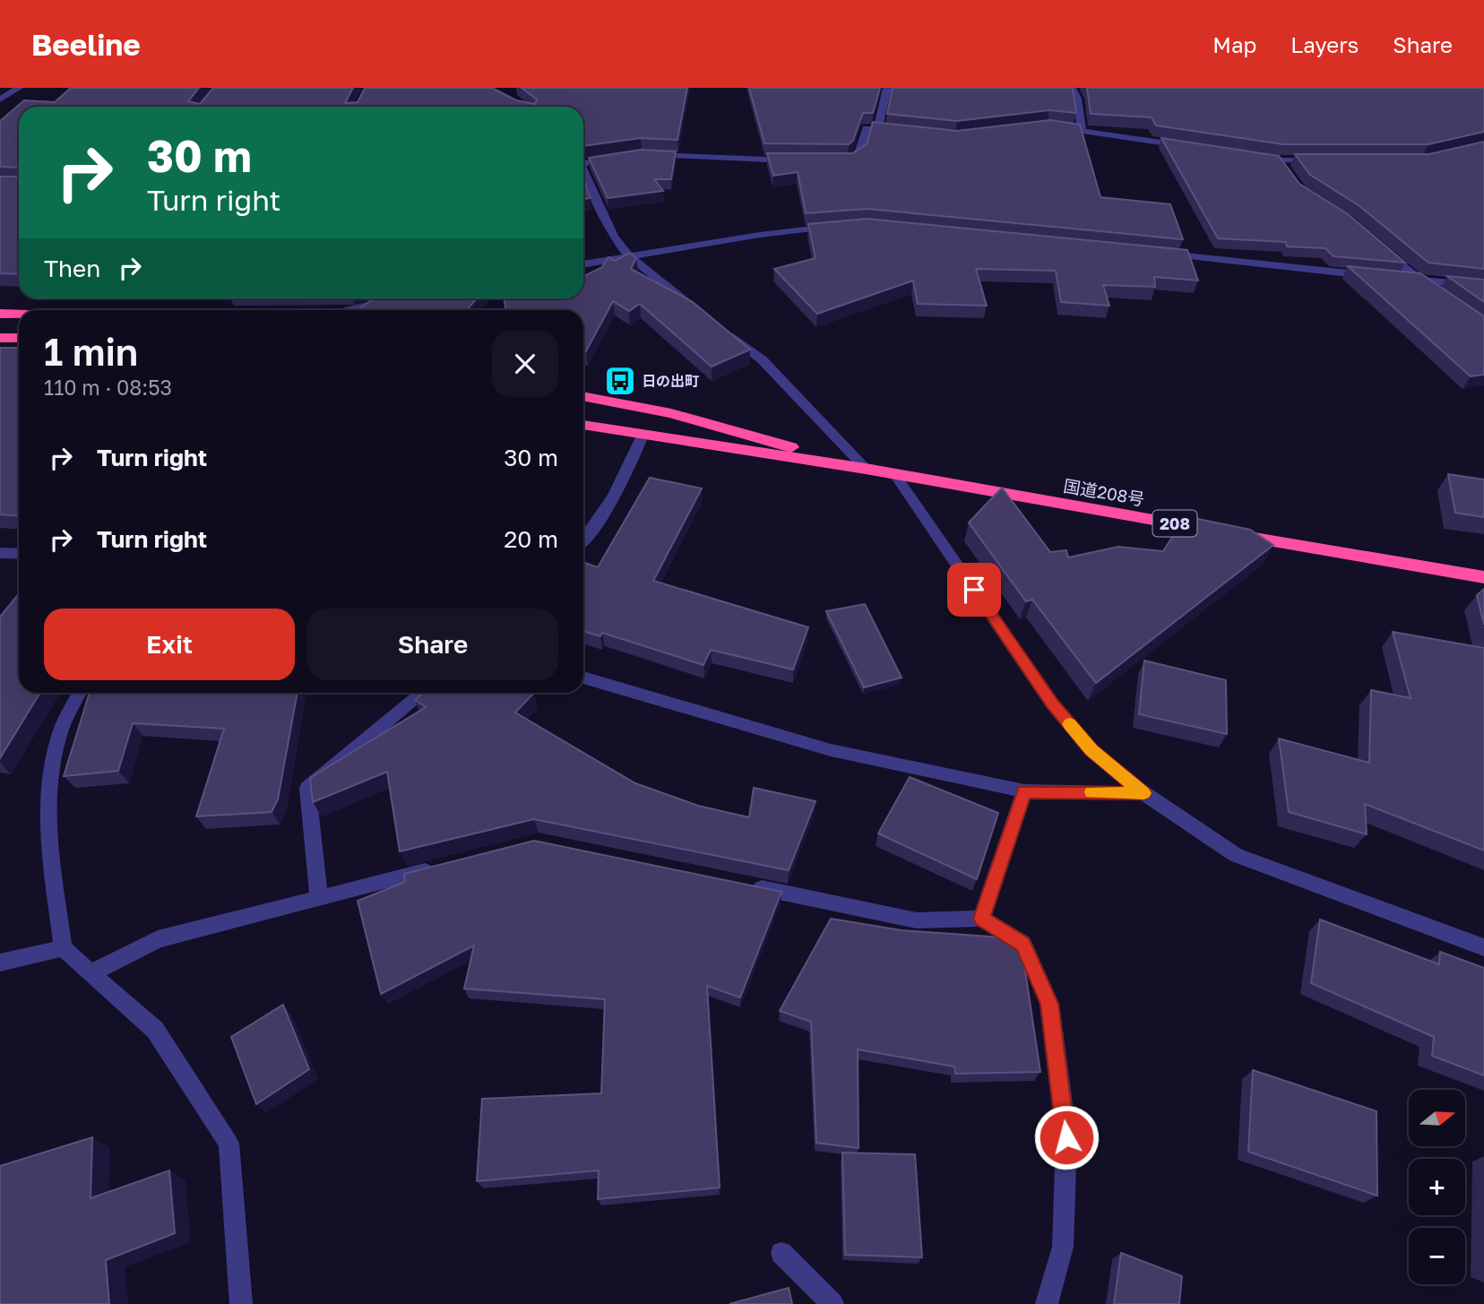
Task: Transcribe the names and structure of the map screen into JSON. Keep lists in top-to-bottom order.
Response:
{
  "streets": {
    "highway": ["国道208号", "208"]
  },
  "places": {
    "bus stop": ["日の出町"]
  },
  "north": "right",
  "page": {
    "header": "Beeline",
    "nav": ["Map", "Layers", "Share"],
    "turn": ["30 m", "Turn right"],
    "then": "Then",
    "heading": ["1 min", "110 m · 08:53"],
    "list": [
      {
        "name": "Turn right",
        "value": "30 m"
      },
      {
        "name": "Turn right",
        "value": "20 m"
      }
    ],
    "buttons": ["Exit", "Share"],
    "map_buttons": ["+", "−"]
  }
}
